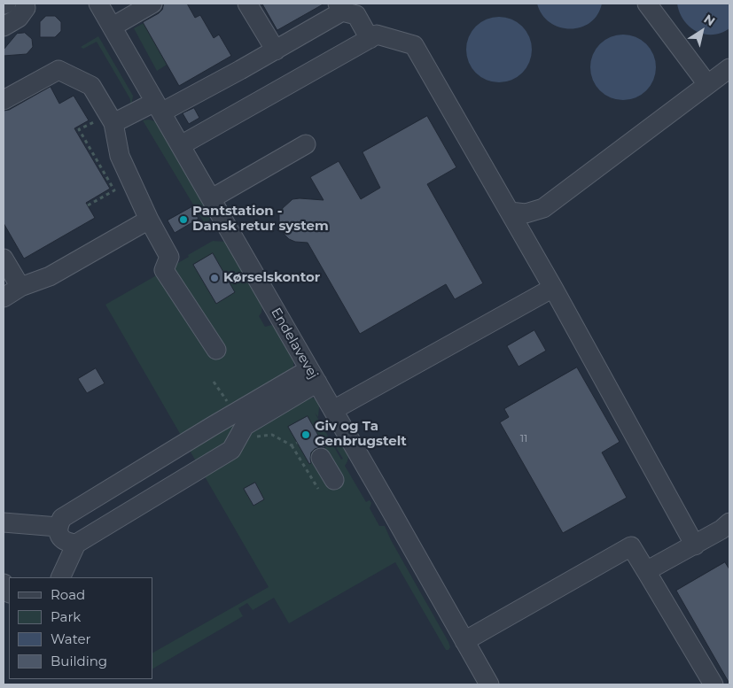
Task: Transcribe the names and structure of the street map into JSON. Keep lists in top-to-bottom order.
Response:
{
  "streets": {
    "street": ["Endelavevej"]
  },
  "places": ["Pantstation - Dansk retur system", "Kørselskontor", "Giv og Ta Genbrugstelt"],
  "house_numbers": ["11"],
  "legend": [
    "Road",
    "Park",
    "Water",
    "Building"
  ],
  "north": "top right"
}
